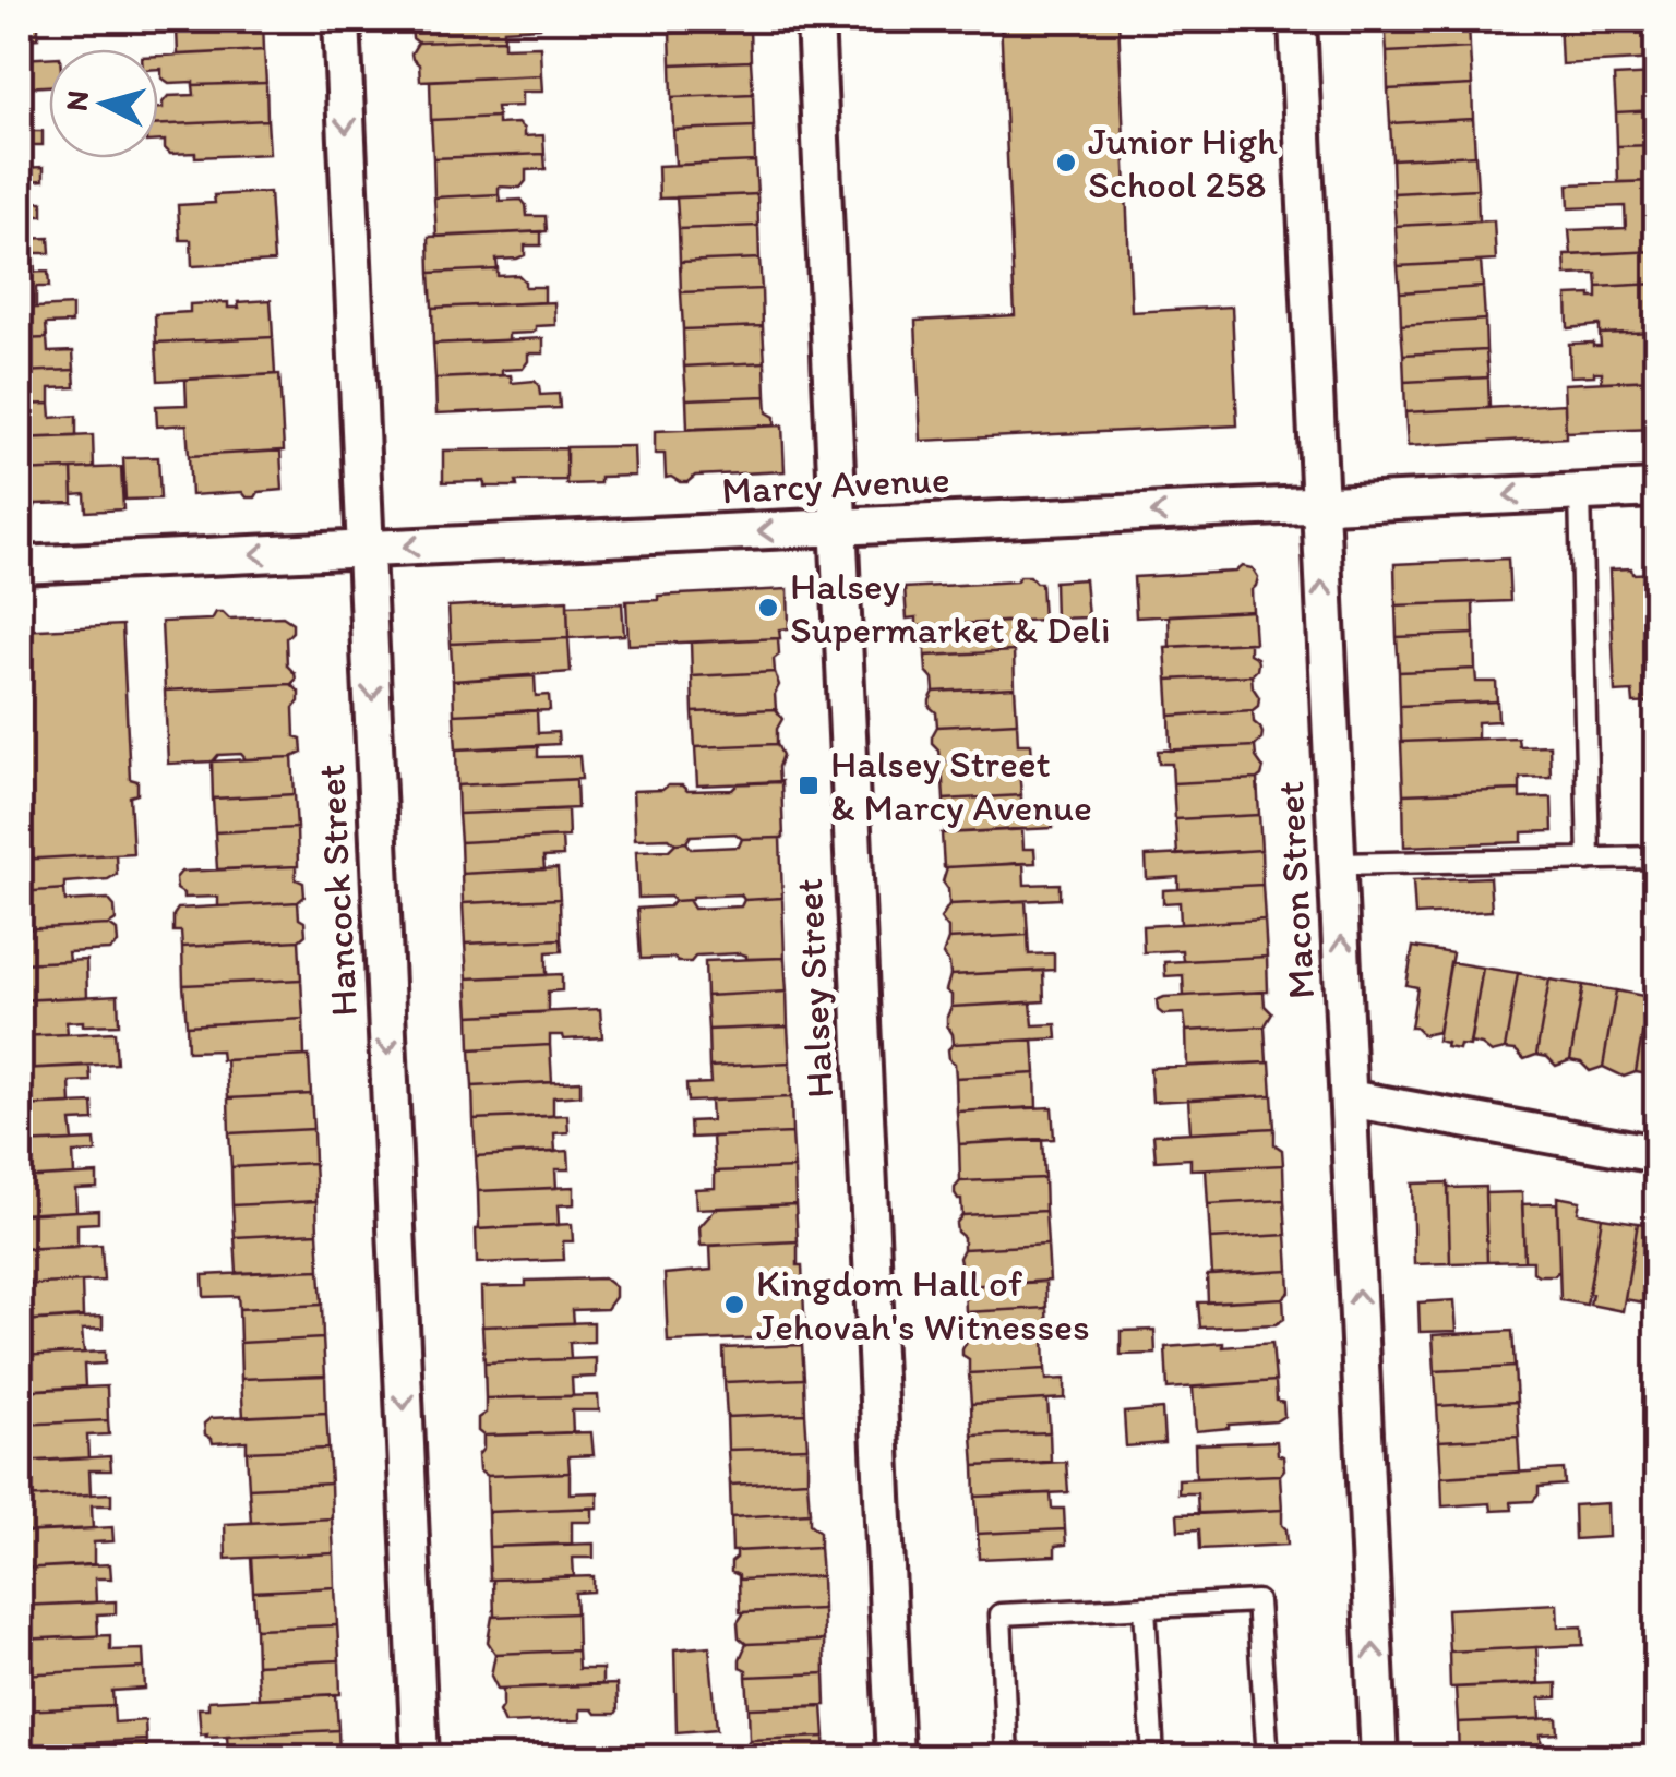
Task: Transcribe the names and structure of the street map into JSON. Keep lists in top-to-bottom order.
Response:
{
  "streets": {
    "street": [
      "Marcy Avenue",
      "Hancock Street",
      "Macon Street",
      "Halsey Street"
    ]
  },
  "crossings": [
    ["Marcy Avenue", "Hancock Street"],
    ["Marcy Avenue", "Macon Street"],
    ["Marcy Avenue", "Halsey Street"]
  ],
  "one_way": ["Marcy Avenue", "Hancock Street", "Macon Street"],
  "places": {
    "other": ["Junior High School 258", "Halsey Supermarket & Deli", "Kingdom Hall of Jehovah's Witnesses"],
    "transit": ["Halsey Street & Marcy Avenue"]
  },
  "north": "left"
}
